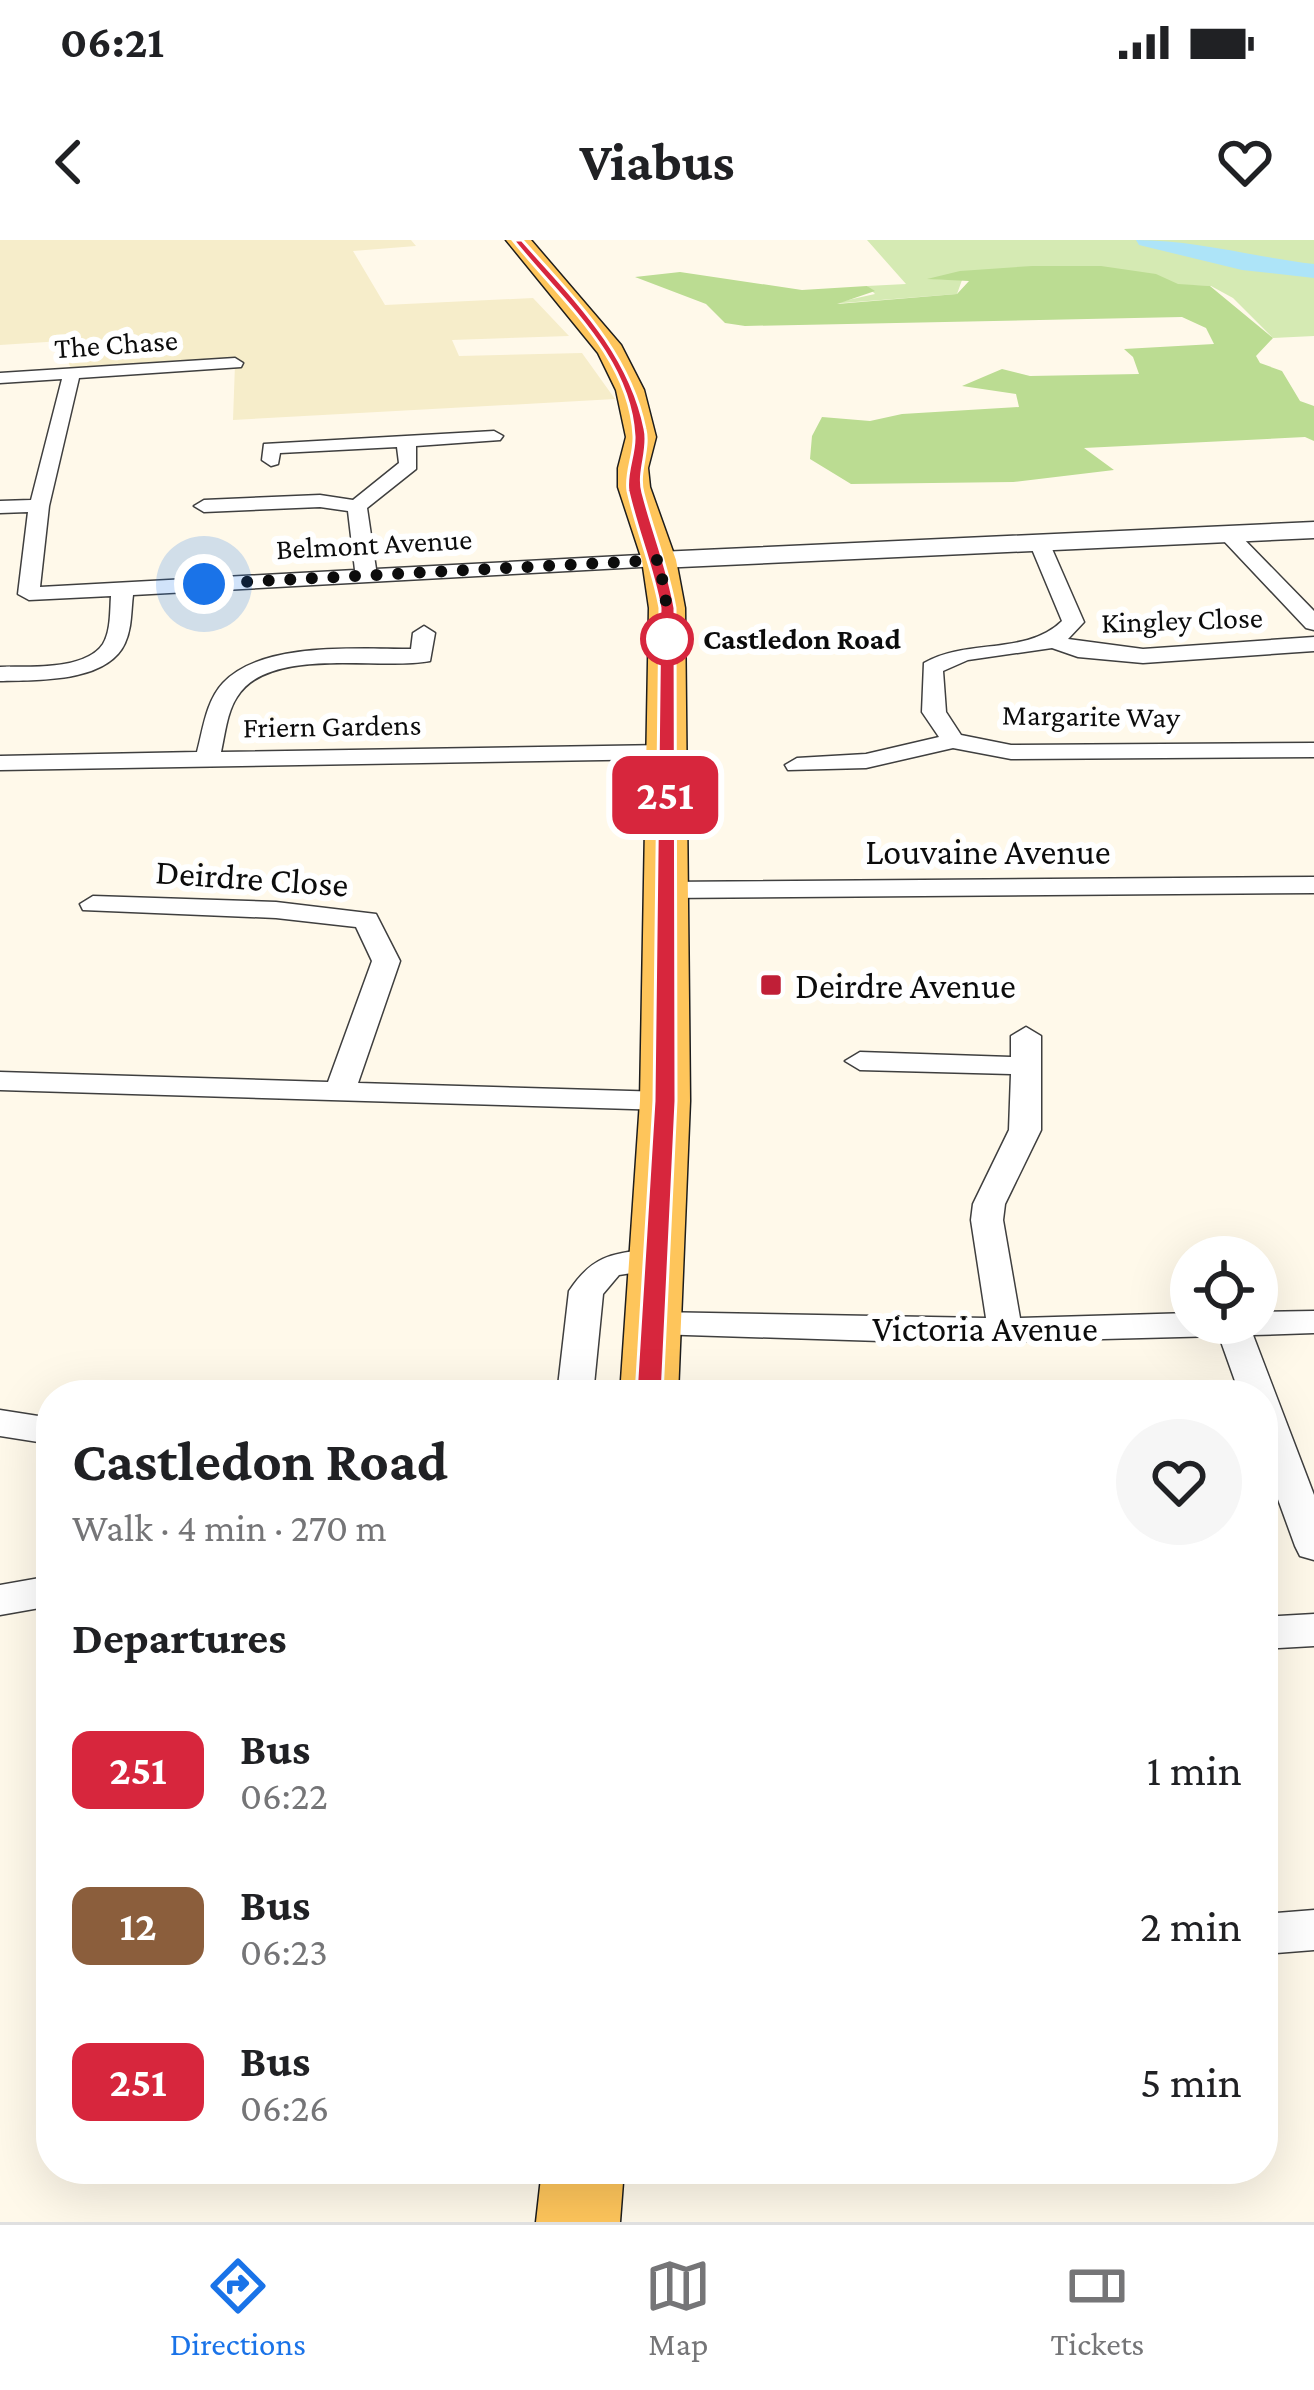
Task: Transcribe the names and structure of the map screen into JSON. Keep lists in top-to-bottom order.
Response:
{
  "streets": {
    "street": [
      "The Chase",
      "Belmont Avenue",
      "Kingley Close",
      "Margarite Way",
      "Friern Gardens",
      "Louvaine Avenue",
      "Deirdre Close",
      "Victoria Avenue"
    ]
  },
  "places": {
    "other": ["Castledon Road"],
    "transit": ["Deirdre Avenue"]
  },
  "lines": ["bus line 251"],
  "page": {
    "status": "06:21",
    "header": "Viabus",
    "on_map": "251",
    "heading": [
      ["Castledon Road", "Walk · 4 min · 270 m"],
      "Departures"
    ],
    "list": [
      {
        "mark": "251",
        "name": "Bus",
        "note": "06:22",
        "value": "1 min"
      },
      {
        "mark": "12",
        "name": "Bus",
        "note": "06:23",
        "value": "2 min"
      },
      {
        "mark": "251",
        "name": "Bus",
        "note": "06:26",
        "value": "5 min"
      }
    ],
    "tabs": ["Directions", "Map", "Tickets"]
  }
}
